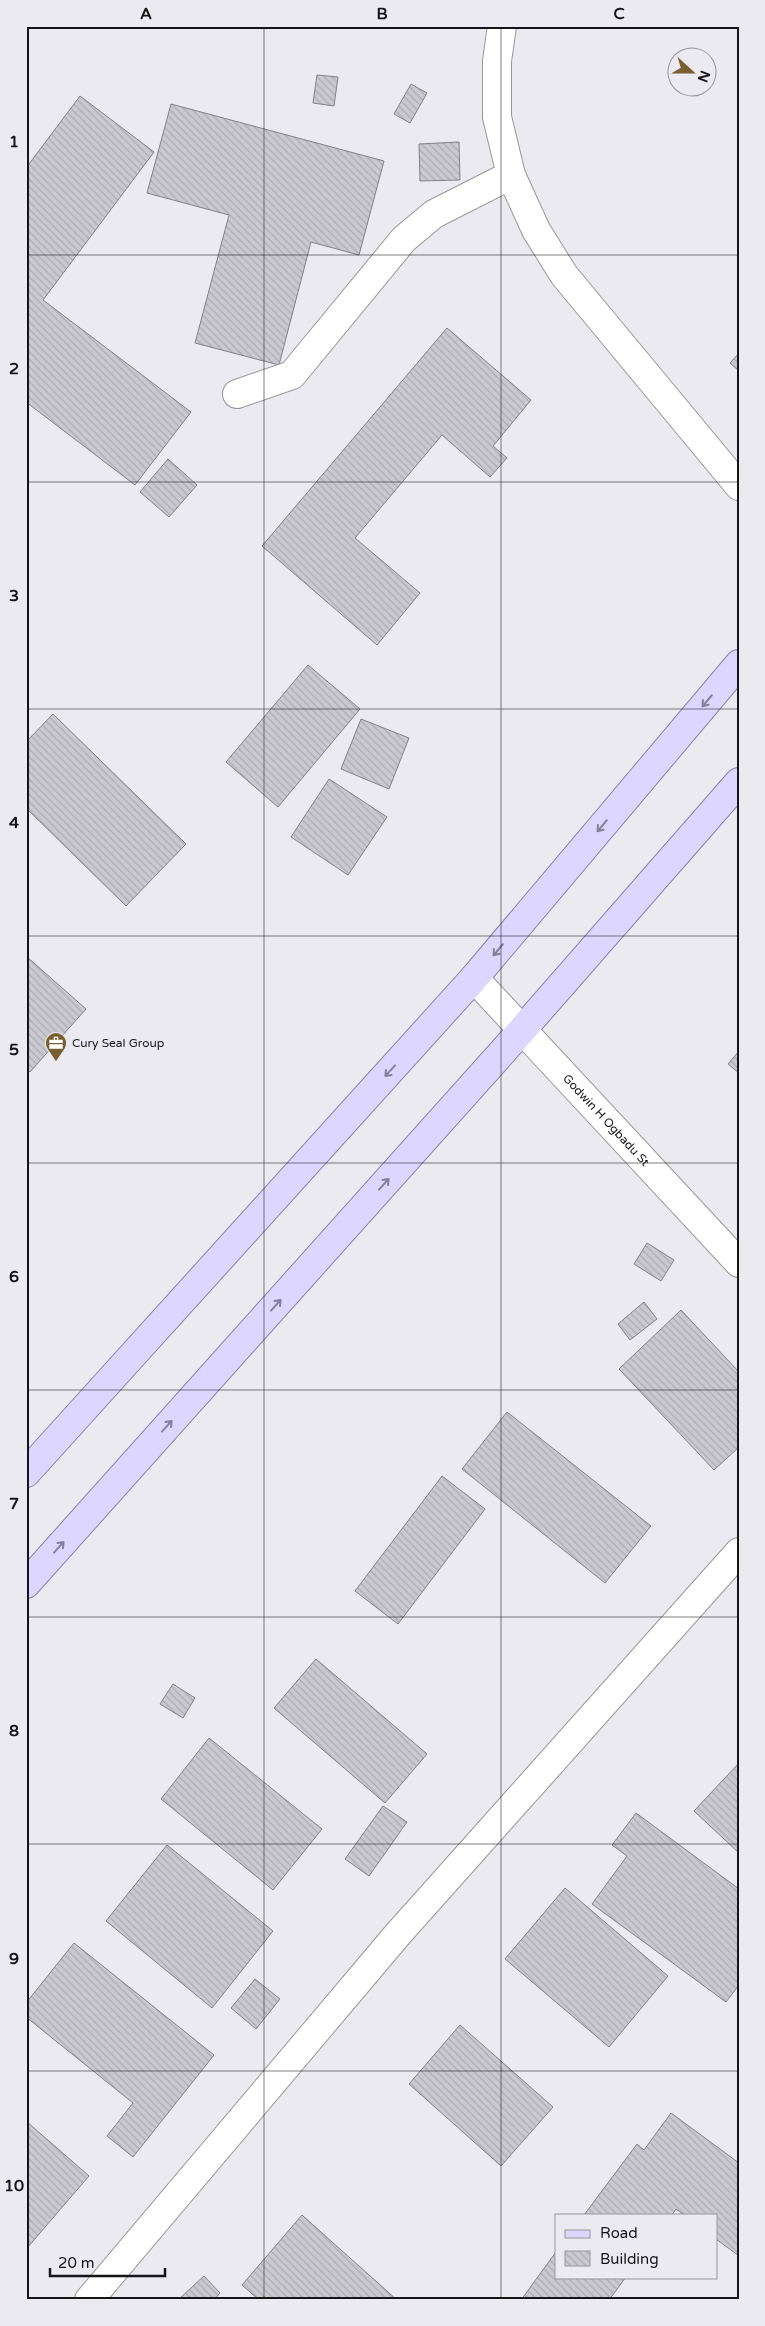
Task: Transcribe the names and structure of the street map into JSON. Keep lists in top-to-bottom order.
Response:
{
  "streets": {
    "street": ["Godwin H Ogbadu St"]
  },
  "places": {
    "office": ["Cury Seal Group"]
  },
  "legend": ["Road", "Building"],
  "scale_bar": "20 m",
  "north": "right",
  "grid": {
    "columns": ["A", "B", "C"],
    "rows": [
      "1",
      "2",
      "3",
      "4",
      "5",
      "6",
      "7",
      "8",
      "9",
      "10"
    ]
  }
}
